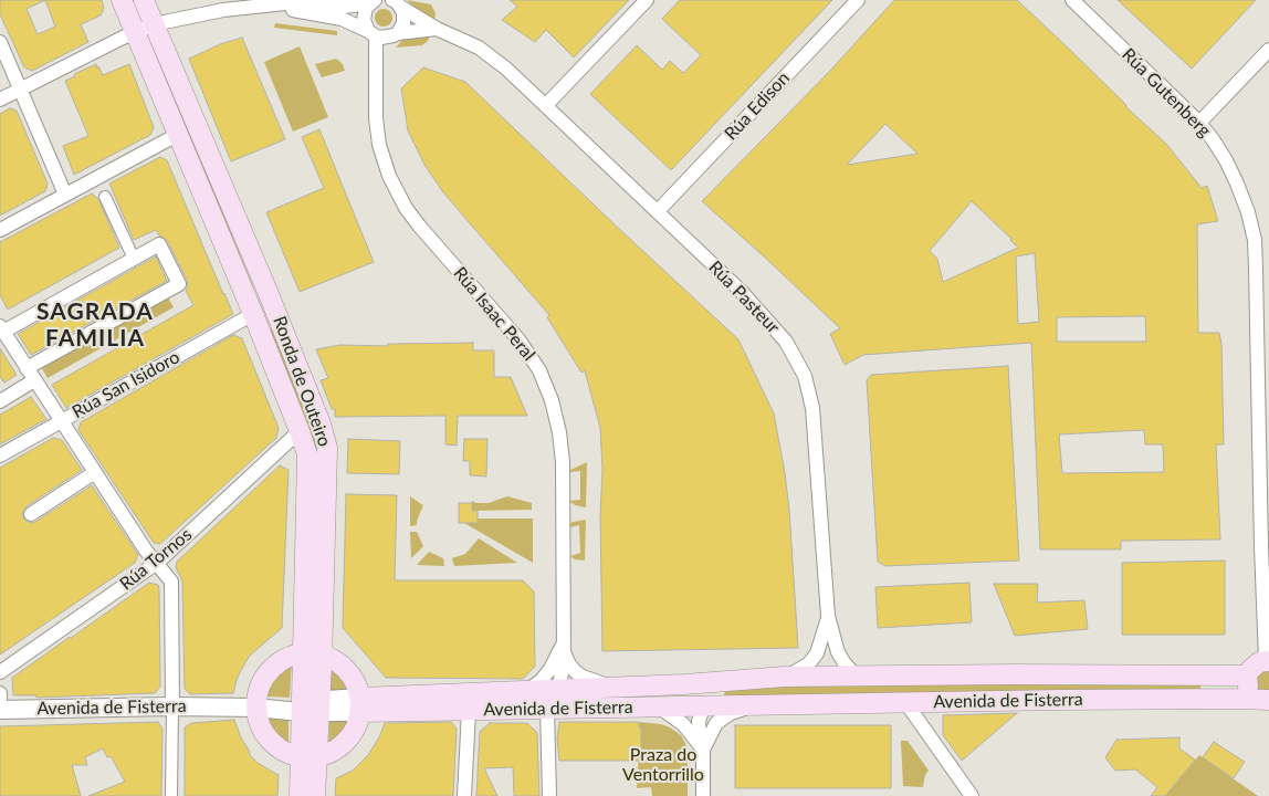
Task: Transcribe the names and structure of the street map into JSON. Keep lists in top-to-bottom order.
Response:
{
  "streets": {
    "main road": ["Ronda de Outeiro", "Avenida de Fisterra"],
    "street": [
      "Rúa Gutenberg",
      "Rúa Edison",
      "Rúa Pasteur",
      "Rúa Isaac Peral",
      "Rúa San Isidoro",
      "Rúa Tornos"
    ]
  },
  "crossings": [
    ["Rúa Edison", "Rúa Pasteur"],
    ["Rúa Pasteur", "Avenida de Fisterra"],
    ["Rúa Isaac Peral", "Avenida de Fisterra"],
    ["Ronda de Outeiro", "Rúa San Isidoro"],
    ["Ronda de Outeiro", "Rúa Tornos"],
    ["Ronda de Outeiro", "Avenida de Fisterra"]
  ],
  "districts": ["SAGRADA FAMILIA"],
  "parks": ["Praza do Ventorrillo"]
}
